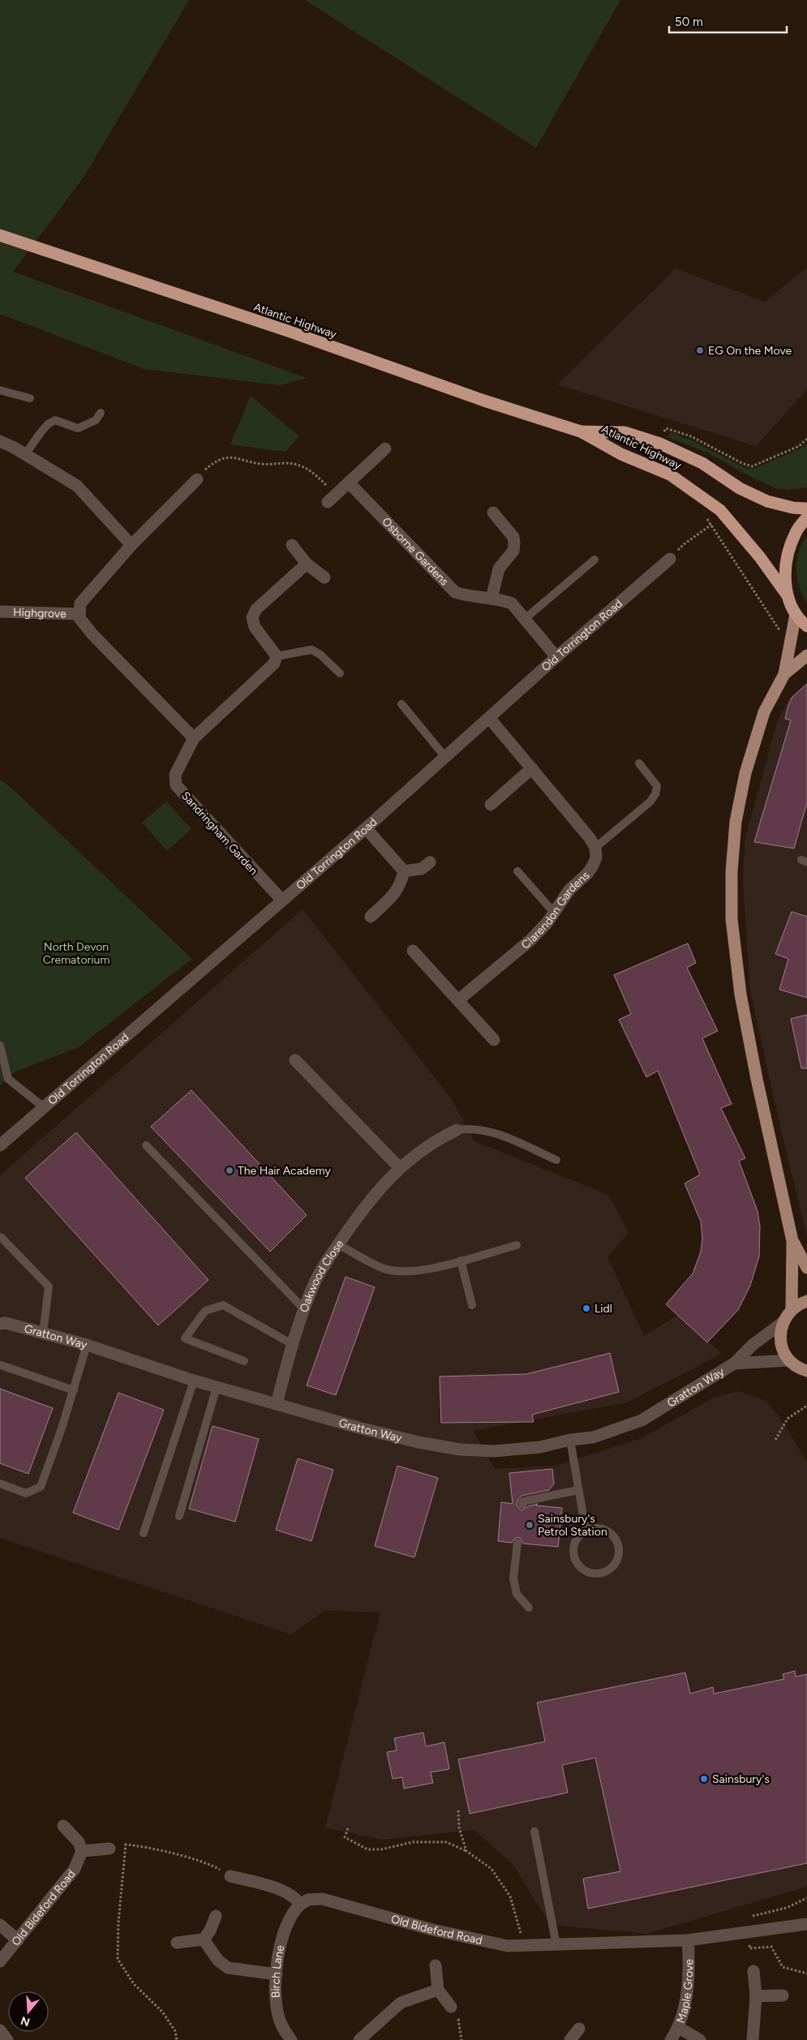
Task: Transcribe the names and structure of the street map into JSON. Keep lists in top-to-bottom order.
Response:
{
  "streets": {
    "highway": ["Atlantic Highway"],
    "street": [
      "Osborne Gardens",
      "Highgrove",
      "Old Torrington Road",
      "Sandringham Garden",
      "Clarendon Gardens",
      "Oakwood Close",
      "Gratton Way",
      "Old Bideford Road",
      "Birch Lane",
      "Maple Grove"
    ]
  },
  "crossings": [
    ["Osborne Gardens", "Old Torrington Road"],
    ["Old Torrington Road", "Sandringham Garden"],
    ["Oakwood Close", "Gratton Way"],
    ["Old Bideford Road", "Birch Lane"],
    ["Old Bideford Road", "Maple Grove"]
  ],
  "parks": ["North Devon Crematorium"],
  "places": [
    "EG On the Move",
    "The Hair Academy",
    "Lidl",
    "Sainsbury's Petrol Station",
    "Sainsbury's"
  ],
  "scale_bar": "50 m",
  "north": "bottom"
}
